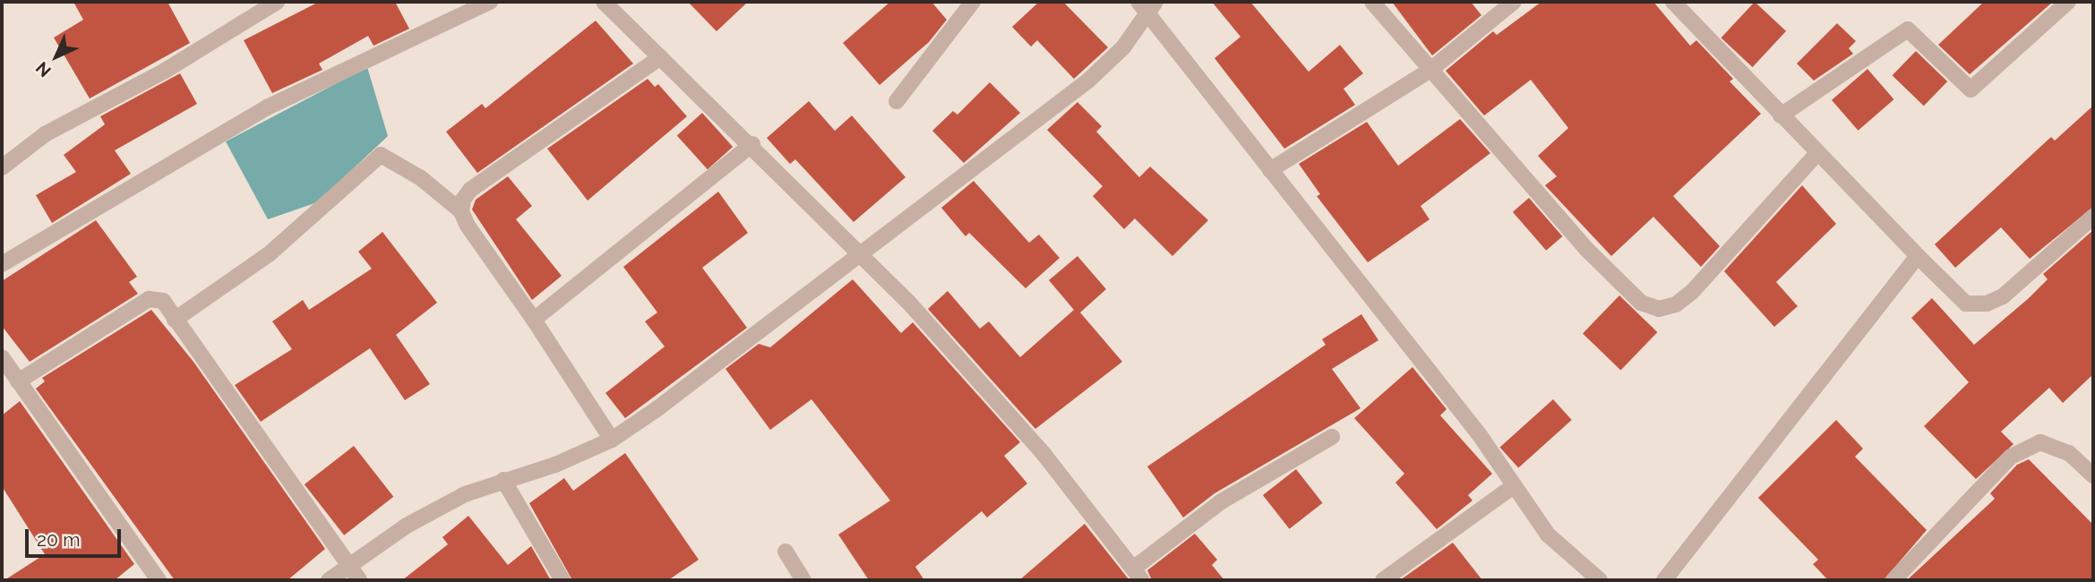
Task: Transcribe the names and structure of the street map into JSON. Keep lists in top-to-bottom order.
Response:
{
  "scale_bar": "20 m",
  "north": "bottom left"
}
